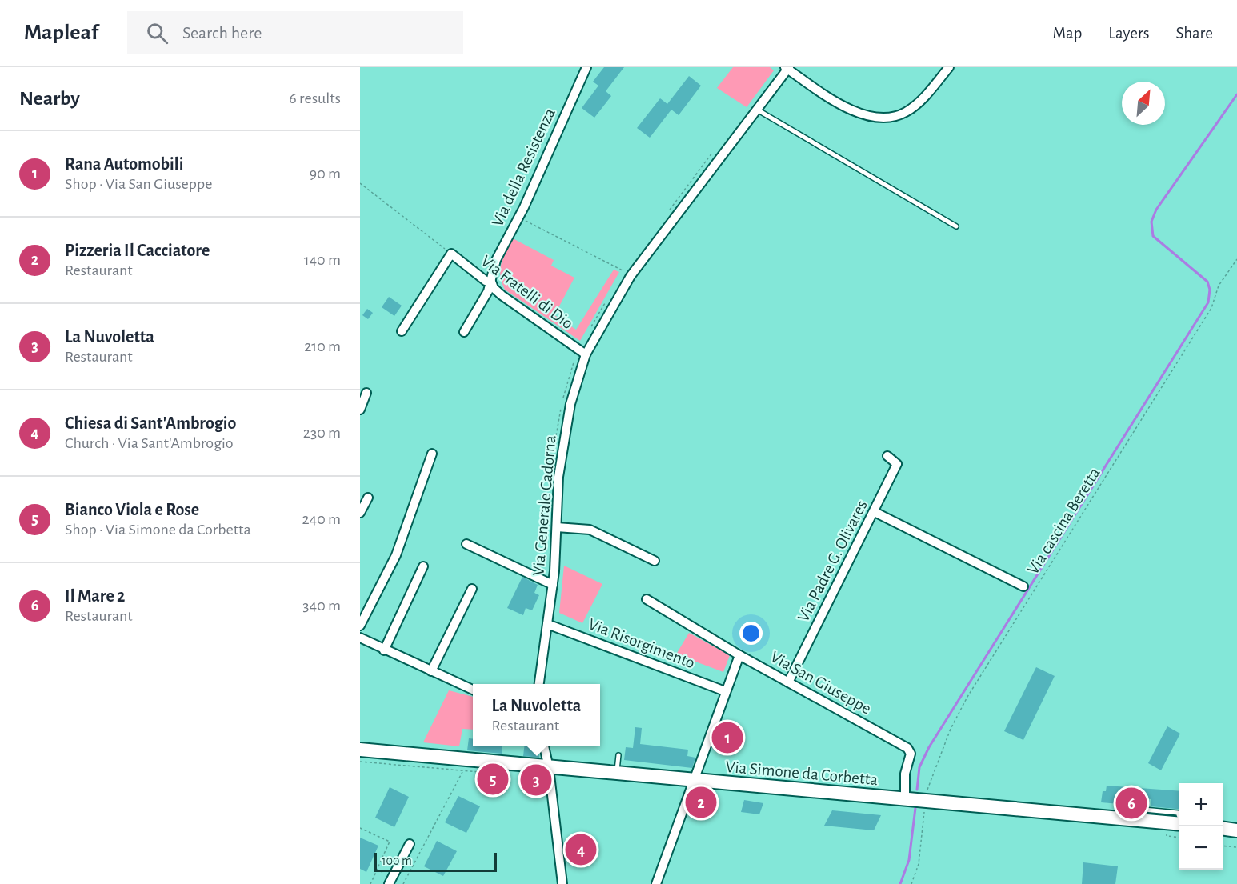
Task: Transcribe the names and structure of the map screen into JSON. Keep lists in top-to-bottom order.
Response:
{
  "streets": {
    "main road": ["Via Simone da Corbetta"],
    "street": [
      "Via della Resistenza",
      "Via Fratelli di Dio",
      "Via Generale Cadorna",
      "Via Padre G. Olivares",
      "Via Risorgimento",
      "Via San Giuseppe"
    ],
    "path": ["Via cascina Beretta"]
  },
  "crossings": [
    ["Via della Resistenza", "Via Fratelli di Dio"],
    ["Via Fratelli di Dio", "Via Generale Cadorna"],
    ["Via Generale Cadorna", "Via Risorgimento"],
    ["Via cascina Beretta", "Via Simone da Corbetta"],
    ["Via Padre G. Olivares", "Via San Giuseppe"],
    ["Via San Giuseppe", "Via Simone da Corbetta"]
  ],
  "scale_bar": "100 m",
  "north": "top right",
  "page": {
    "header": "Mapleaf",
    "search": "Search here",
    "nav": ["Map", "Layers", "Share"],
    "heading": ["Nearby", "6 results"],
    "list": [
      {
        "mark": "1",
        "name": "Rana Automobili",
        "note": "Shop · Via San Giuseppe",
        "value": "90 m"
      },
      {
        "mark": "2",
        "name": "Pizzeria Il Cacciatore",
        "note": "Restaurant",
        "value": "140 m"
      },
      {
        "mark": "3",
        "name": "La Nuvoletta",
        "note": "Restaurant",
        "value": "210 m"
      },
      {
        "mark": "4",
        "name": "Chiesa di Sant'Ambrogio",
        "note": "Church · Via Sant'Ambrogio",
        "value": "230 m"
      },
      {
        "mark": "5",
        "name": "Bianco Viola e Rose",
        "note": "Shop · Via Simone da Corbetta",
        "value": "240 m"
      },
      {
        "mark": "6",
        "name": "Il Mare 2",
        "note": "Restaurant",
        "value": "340 m"
      }
    ],
    "popup": ["La Nuvoletta", "Restaurant"],
    "pins": [
      "1",
      "5",
      "3",
      "2",
      "6",
      "4"
    ],
    "map_buttons": ["+", "−"],
    "scale": "100 m"
  }
}
